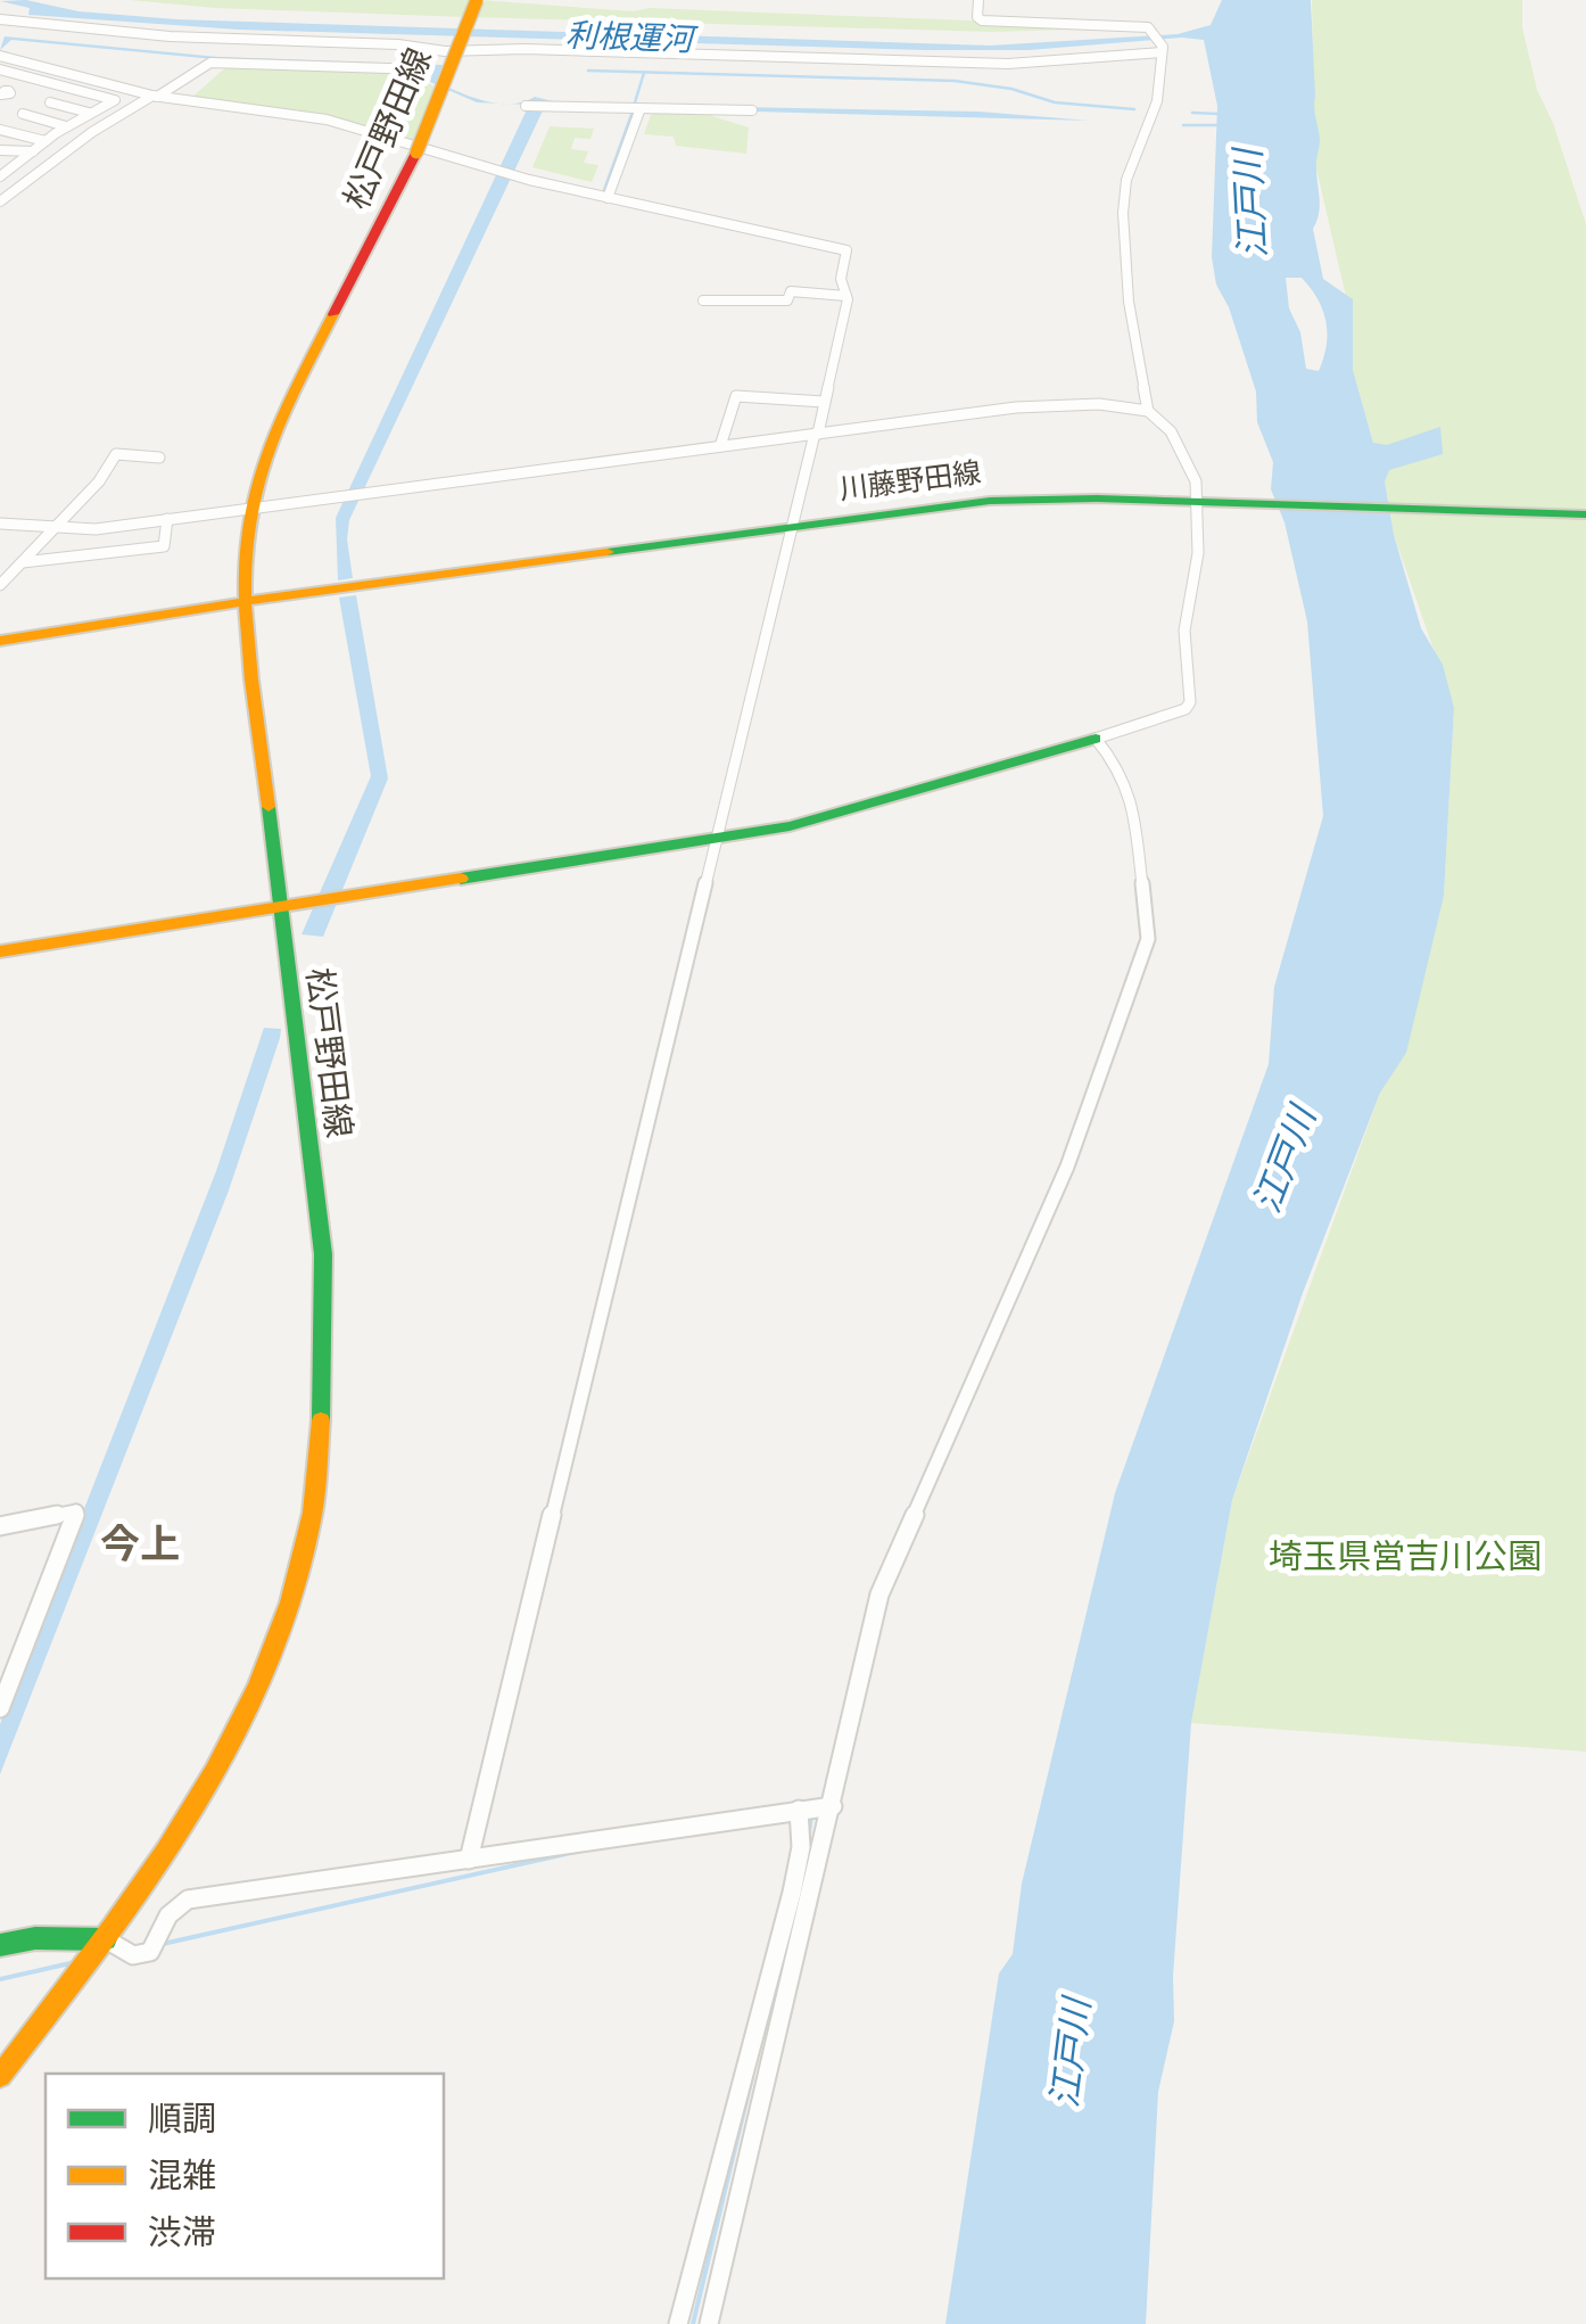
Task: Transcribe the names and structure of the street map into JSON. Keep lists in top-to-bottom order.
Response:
{
  "streets": {
    "main road": ["松戸野田線", "川藤野田線"]
  },
  "crossings": [
    ["松戸野田線", "川藤野田線"]
  ],
  "districts": ["今上"],
  "water": ["利根運河", "江戸川"],
  "parks": ["埼玉県営吉川公園"],
  "legend": ["順調", "混雑", "渋滞"]
}
